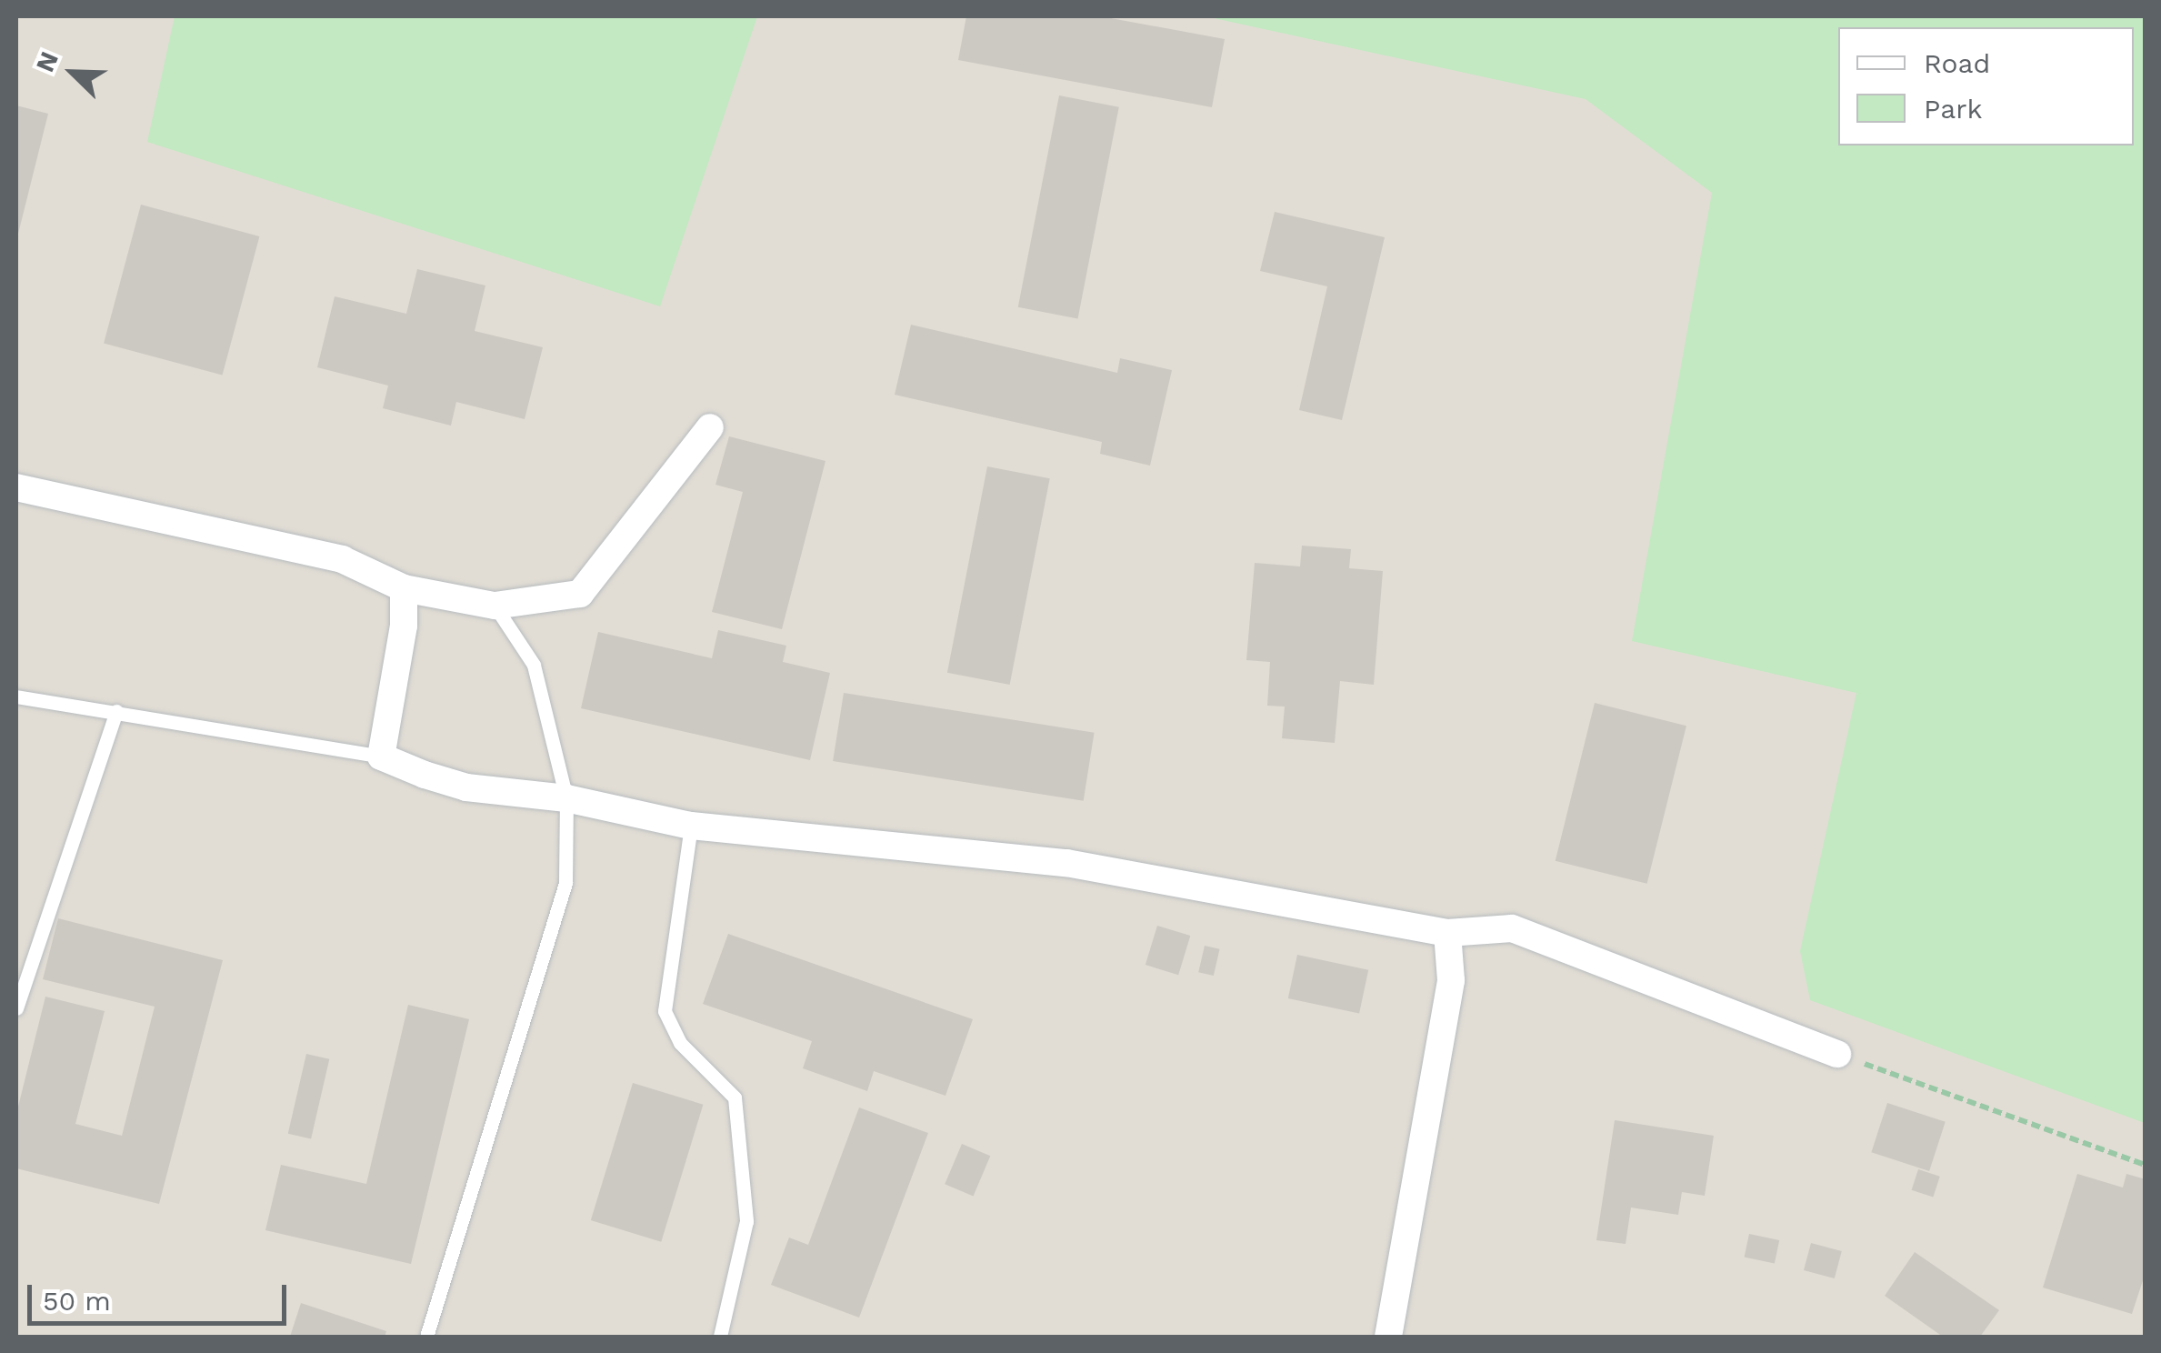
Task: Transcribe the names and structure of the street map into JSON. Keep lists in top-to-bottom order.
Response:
{
  "legend": ["Road", "Park"],
  "scale_bar": "50 m",
  "north": "top left"
}
